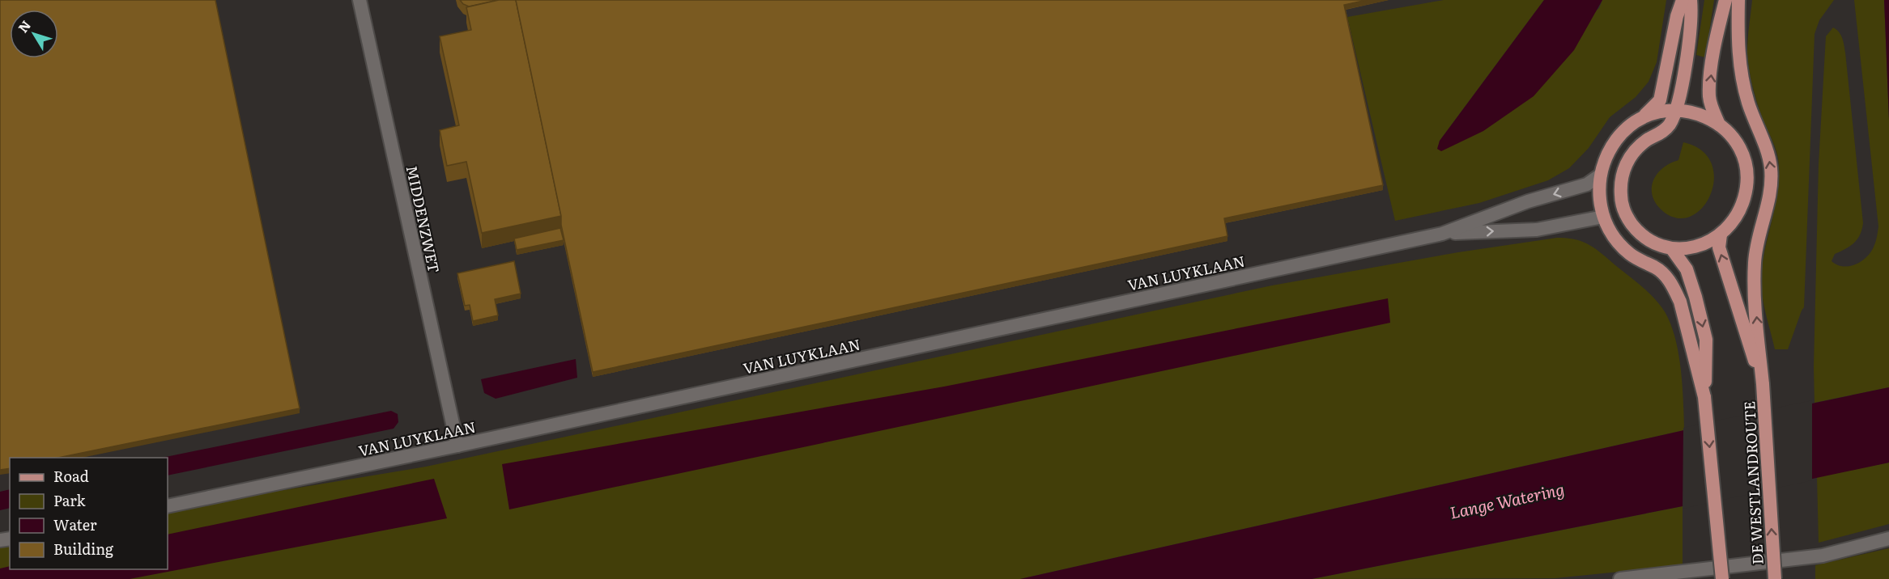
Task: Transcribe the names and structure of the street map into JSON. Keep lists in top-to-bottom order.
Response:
{
  "streets": {
    "main road": ["DE WESTLANDROUTE"],
    "street": ["MIDDENZWET", "VAN LUYKLAAN"]
  },
  "crossings": [
    ["MIDDENZWET", "VAN LUYKLAAN"]
  ],
  "water": ["Lange Watering"],
  "legend": [
    "Road",
    "Park",
    "Water",
    "Building"
  ],
  "north": "top left"
}
